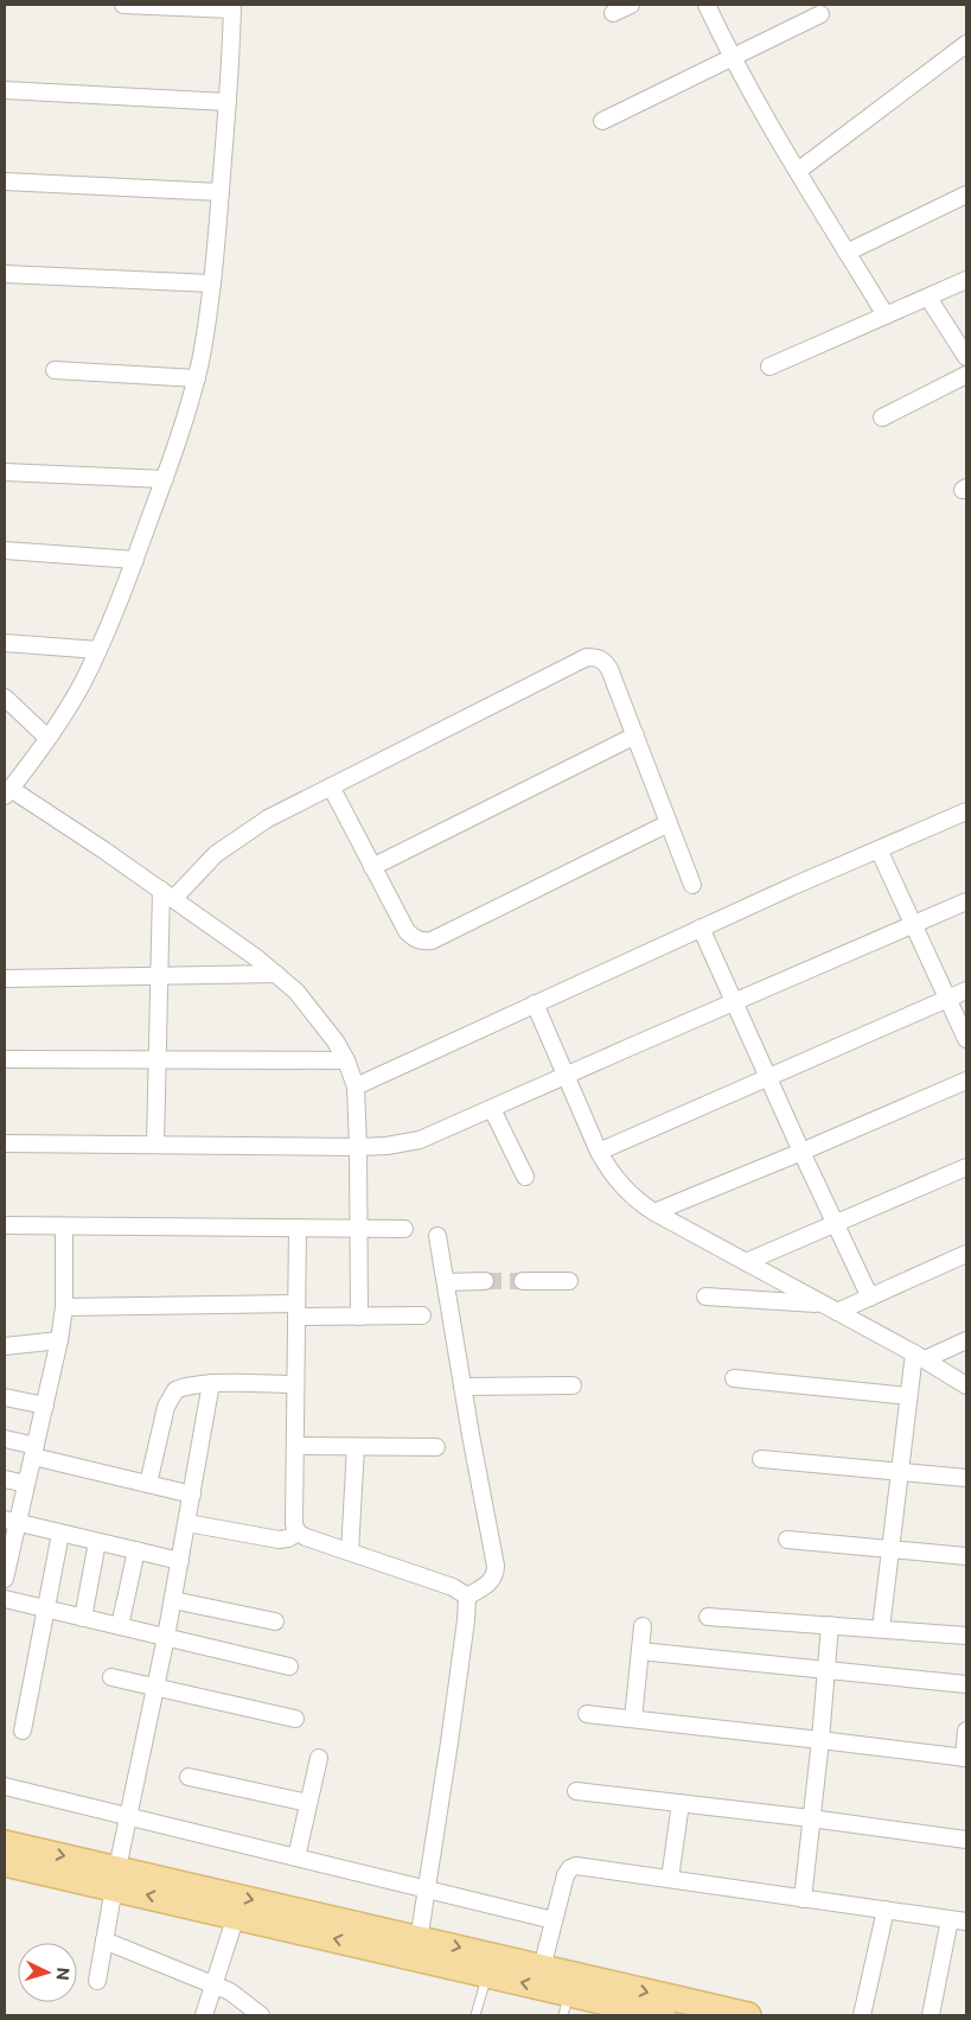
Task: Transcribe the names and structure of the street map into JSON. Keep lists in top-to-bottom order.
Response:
{
  "north": "right"
}
